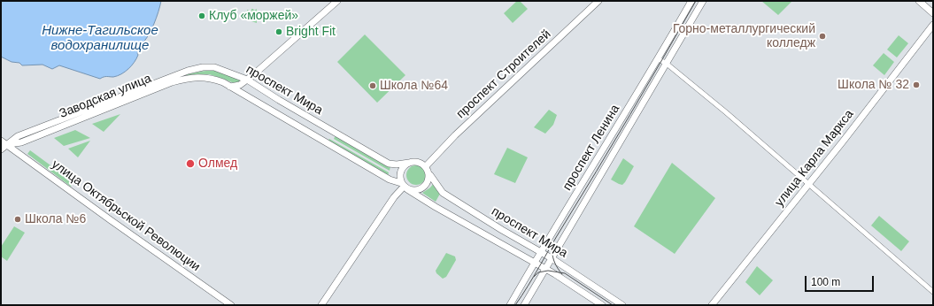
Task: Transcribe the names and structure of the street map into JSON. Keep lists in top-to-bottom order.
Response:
{
  "streets": {
    "main road": [
      "проспект Строителей",
      "проспект Мира",
      "Заводская улица",
      "проспект Ленина",
      "улица Карла Маркса",
      "улица Октябрьской Революции"
    ]
  },
  "crossings": [
    ["проспект Строителей", "проспект Мира"],
    ["проспект Мира", "Заводская улица"],
    ["проспект Мира", "проспект Ленина"],
    ["Заводская улица", "улица Октябрьской Революции"]
  ],
  "water": ["Нижне-Тагильское водохранилище"],
  "places": [
    "Клуб «моржей»",
    "Bright Fit",
    "Горно-металлургический колледж",
    "Школа № 32",
    "Школа №64",
    "Олмед",
    "Школа №6"
  ],
  "scale_bar": "100 m"
}
